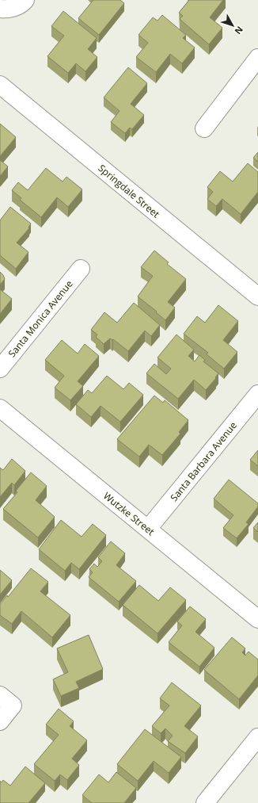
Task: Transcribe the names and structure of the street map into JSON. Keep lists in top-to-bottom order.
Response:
{
  "streets": {
    "street": [
      "Springdale Street",
      "Santa Monica Avenue",
      "Santa Barbara Avenue",
      "Wutzke Street"
    ]
  },
  "crossings": [
    ["Santa Barbara Avenue", "Wutzke Street"]
  ],
  "north": "bottom right"
}
